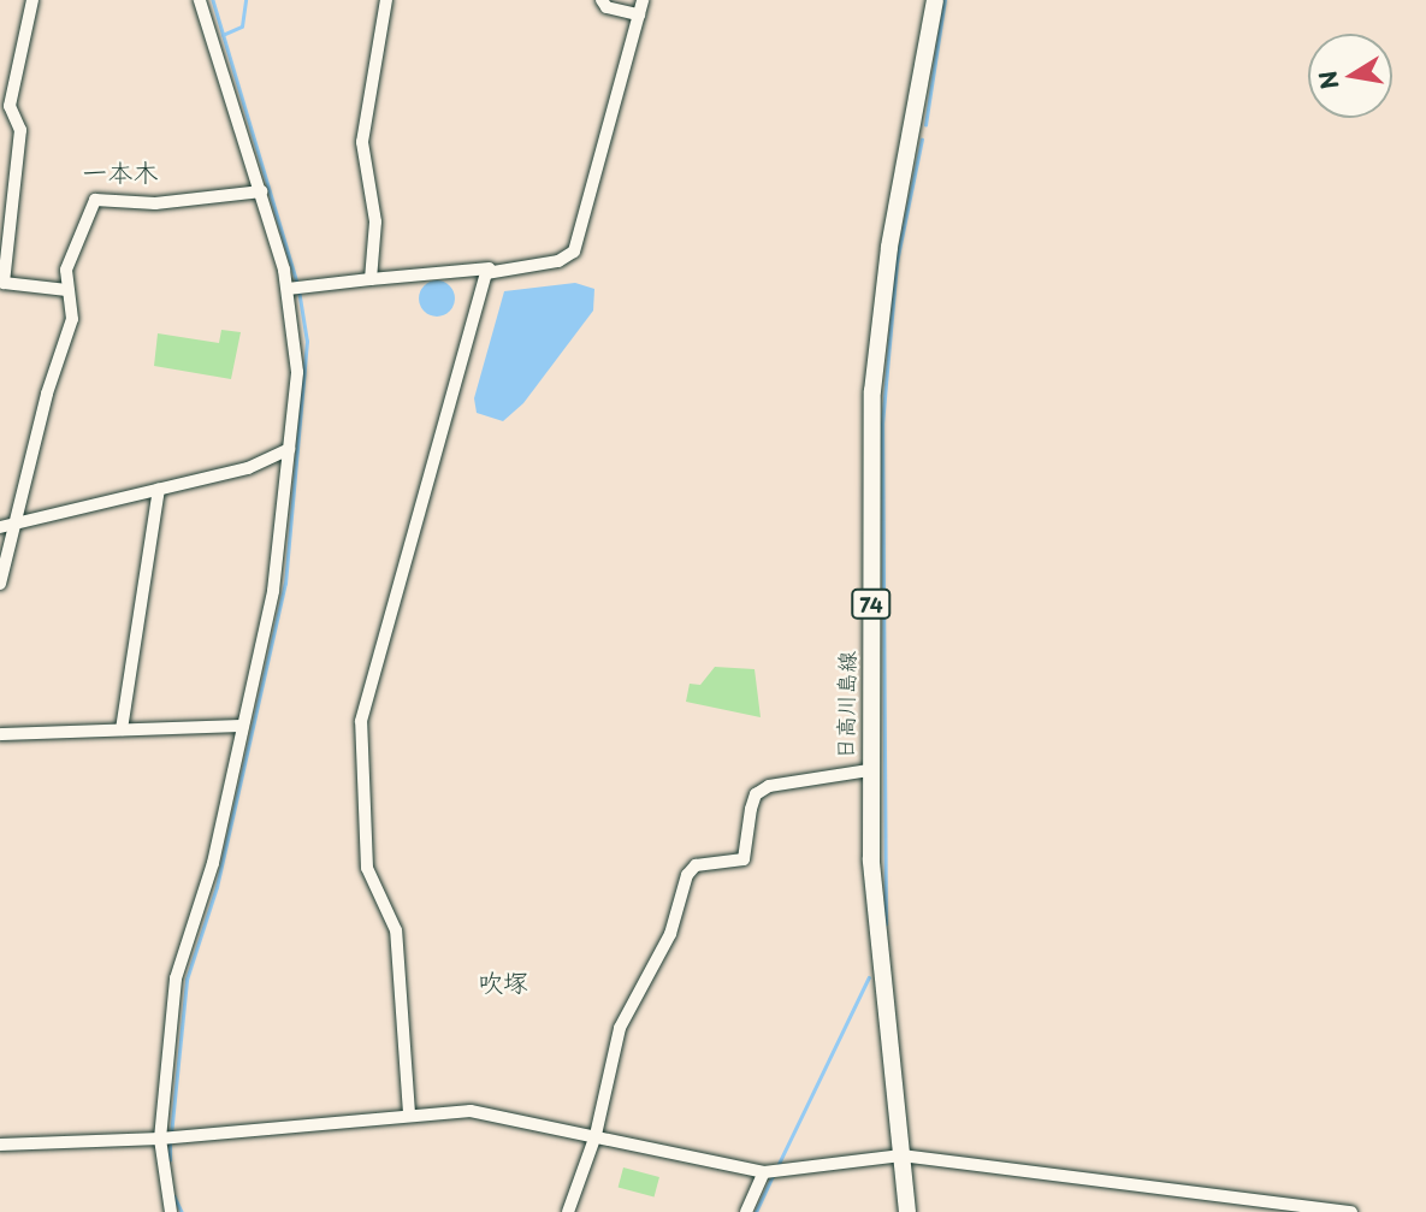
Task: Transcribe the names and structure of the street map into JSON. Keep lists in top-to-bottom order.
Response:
{
  "streets": {
    "main road": ["74", "日高川島線"]
  },
  "districts": ["一本木", "吹塚"],
  "north": "left"
}
